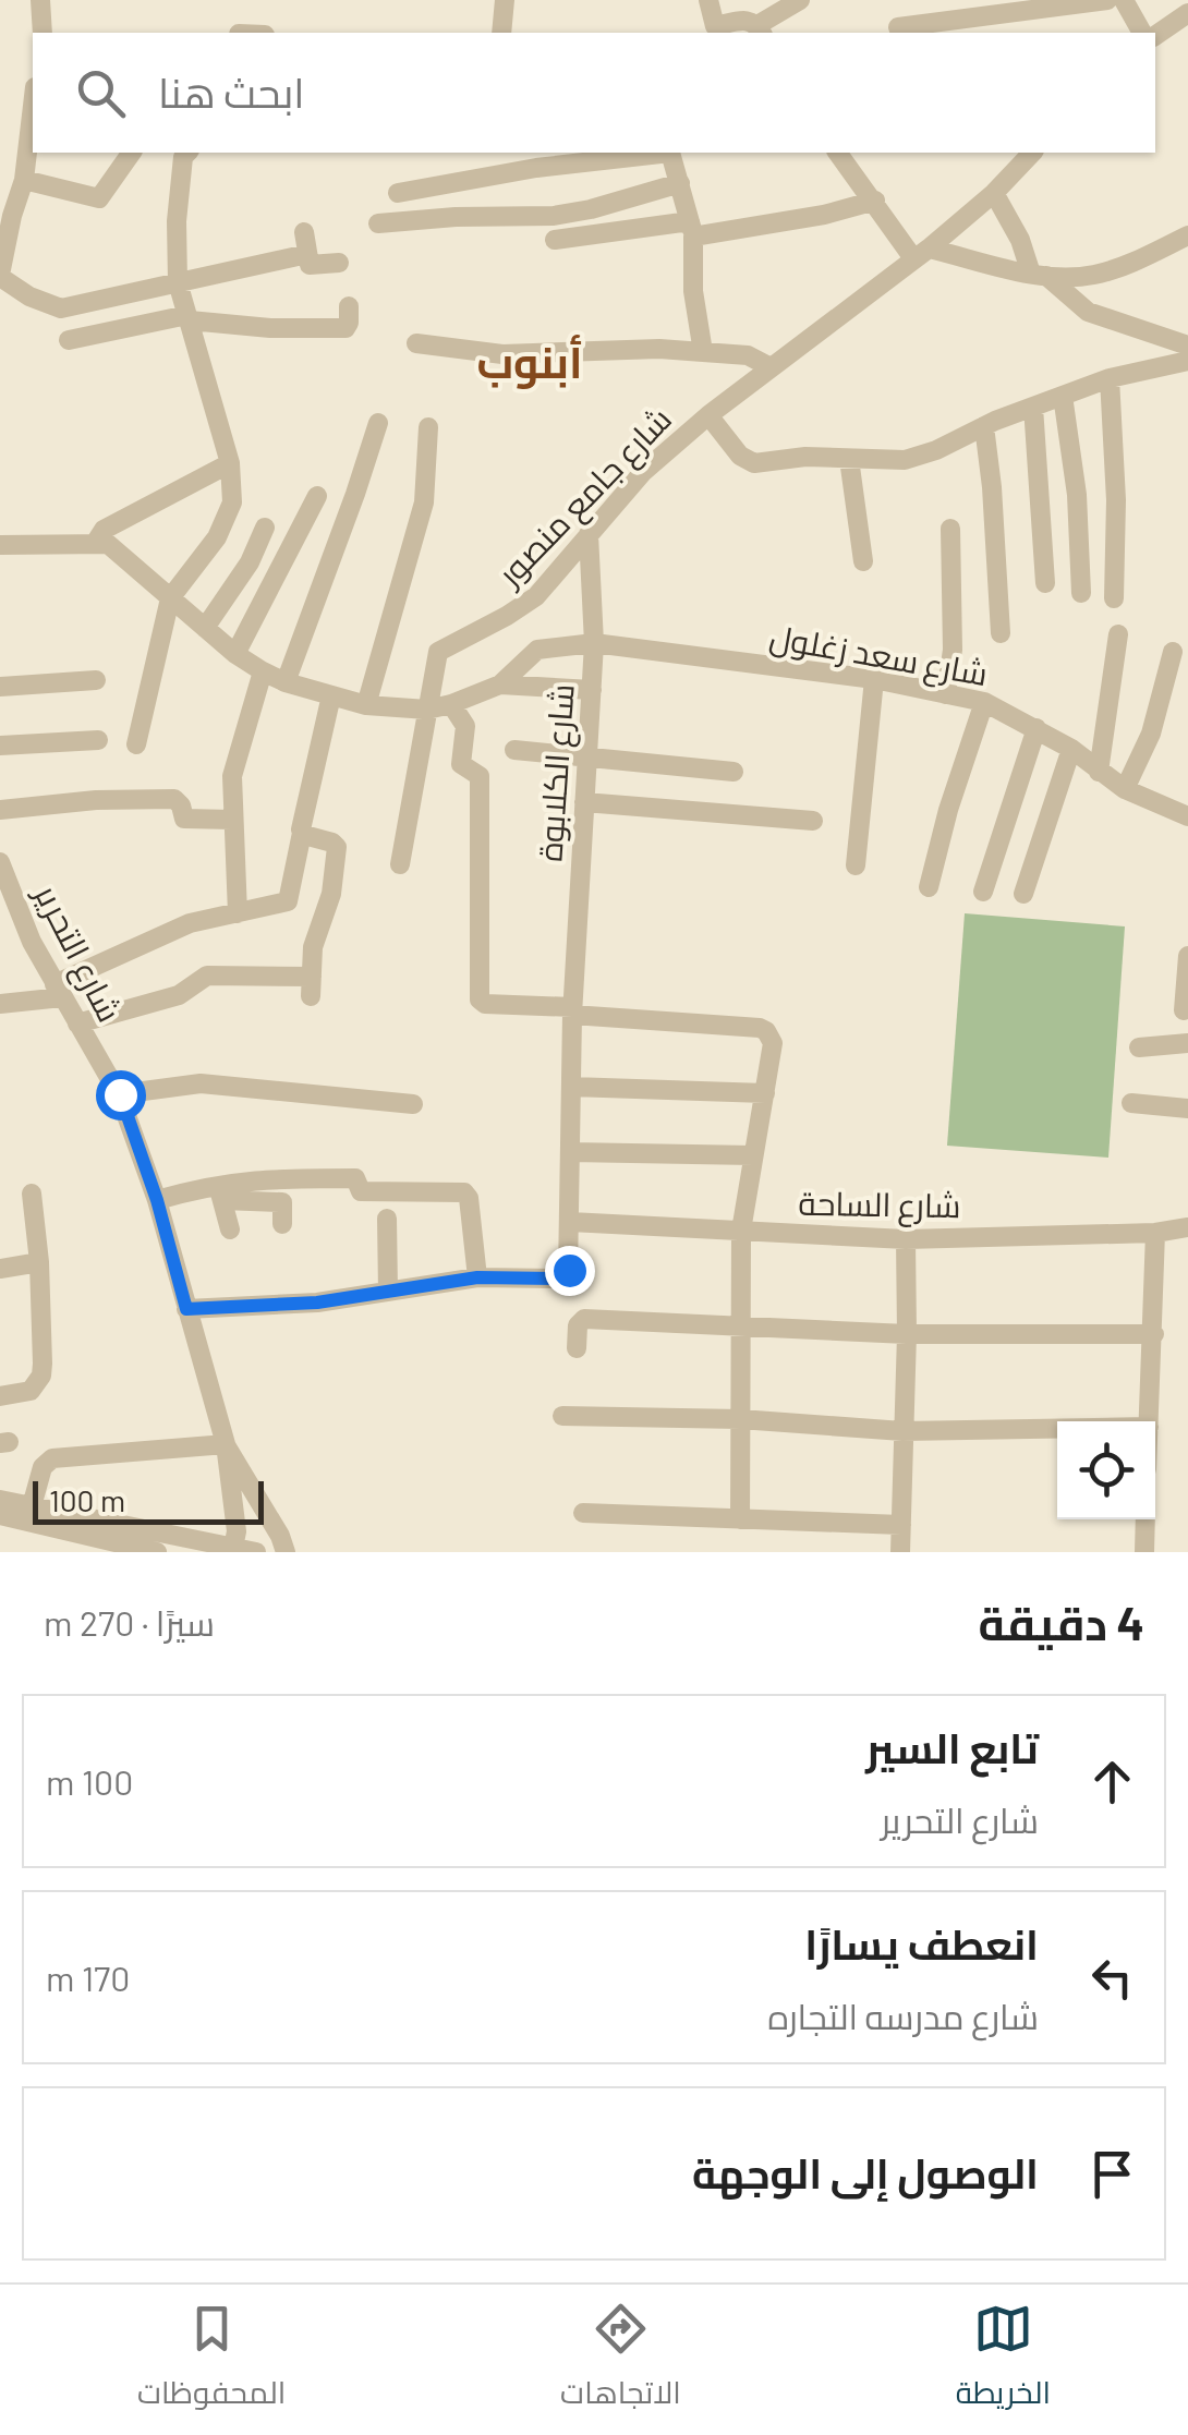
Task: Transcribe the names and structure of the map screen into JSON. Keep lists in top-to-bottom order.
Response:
{
  "streets": {
    "street": [
      "شارع جامع منصور",
      "شارع سعد زغلول",
      "شارع الكلابوة",
      "شارع التحرير",
      "شارع الساحة"
    ]
  },
  "crossings": [
    ["شارع جامع منصور", "شارع الكلابوة"],
    ["شارع سعد زغلول", "شارع الكلابوة"],
    ["شارع الكلابوة", "شارع الساحة"]
  ],
  "districts": ["أبنوب"],
  "scale_bar": "100 m",
  "page": {
    "search": "ابحث هنا",
    "scale": "100 m",
    "heading": ["4 دقيقة", "سيرًا · 270 m"],
    "list": [
      ["تابع السير", "شارع التحرير", "100 m"],
      ["انعطف يسارًا", "شارع مدرسه التجاره", "170 m"],
      "الوصول إلى الوجهة"
    ],
    "nav": ["الخريطة", "الاتجاهات", "المحفوظات"]
  }
}
